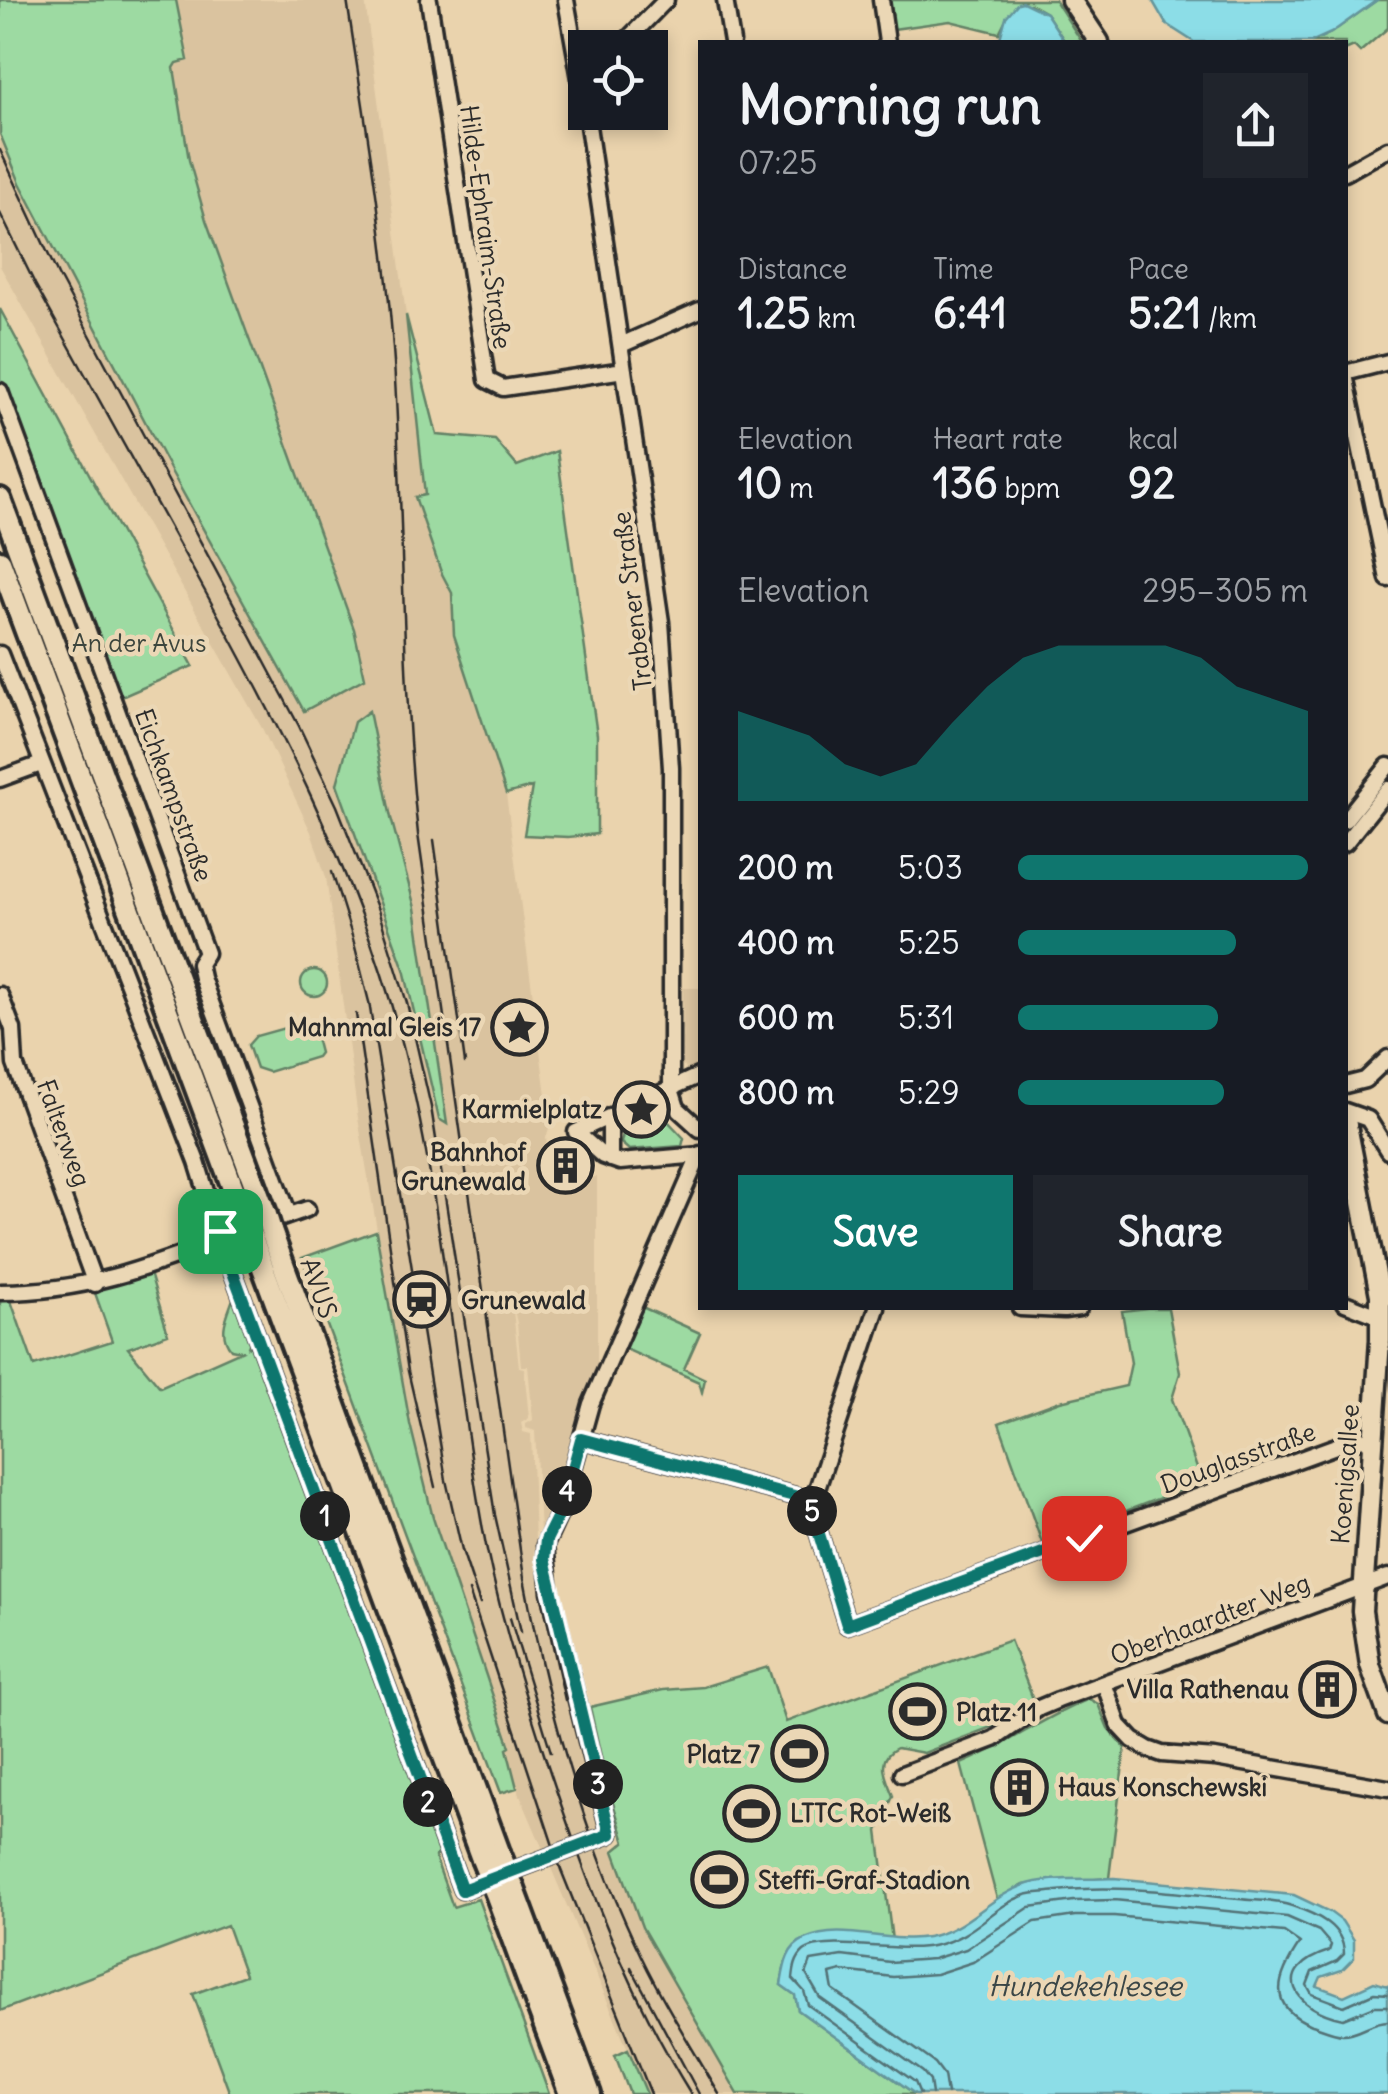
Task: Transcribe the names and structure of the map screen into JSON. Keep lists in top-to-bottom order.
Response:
{
  "streets": {
    "highway": ["AVUS"],
    "main road": ["Koenigsallee"],
    "street": [
      "Hilde-Ephraim-Straße",
      "Trabener Straße",
      "Eichkampstraße",
      "Falterweg",
      "Douglasstraße",
      "Oberhaardter Weg"
    ]
  },
  "crossings": [
    ["Hilde-Ephraim-Straße", "Trabener Straße"],
    ["Eichkampstraße", "AVUS"],
    ["Douglasstraße", "Koenigsallee"],
    ["Koenigsallee", "Oberhaardter Weg"]
  ],
  "water": ["Hundekehlesee"],
  "parks": ["An der Avus"],
  "places": {
    "place": ["Mahnmal Gleis 17", "Karmielplatz"],
    "building": ["Bahnhof Grunewald", "Villa Rathenau", "Haus Konschewski"],
    "station": ["Grunewald"],
    "sports": [
      "Platz 11",
      "Platz 7",
      "LTTC Rot-Weiß",
      "Steffi-Graf-Stadion"
    ]
  },
  "page": {
    "heading": ["Morning run", "07:25"],
    "stats": [
      ["Distance", "1.25 km"],
      ["Time", "6:41"],
      ["Pace", "5:21 /km"],
      ["Elevation", "10 m"],
      ["Heart rate", "136 bpm"],
      ["kcal", "92"]
    ],
    "chart": ["Elevation", "295–305 m"],
    "list": [
      {
        "name": "200 m",
        "note": "5:03"
      },
      {
        "name": "400 m",
        "note": "5:25"
      },
      {
        "name": "600 m",
        "note": "5:31"
      },
      {
        "name": "800 m",
        "note": "5:29"
      }
    ],
    "buttons": ["Save", "Share"],
    "pins": [
      "4",
      "5",
      "1",
      "3",
      "2"
    ]
  }
}
